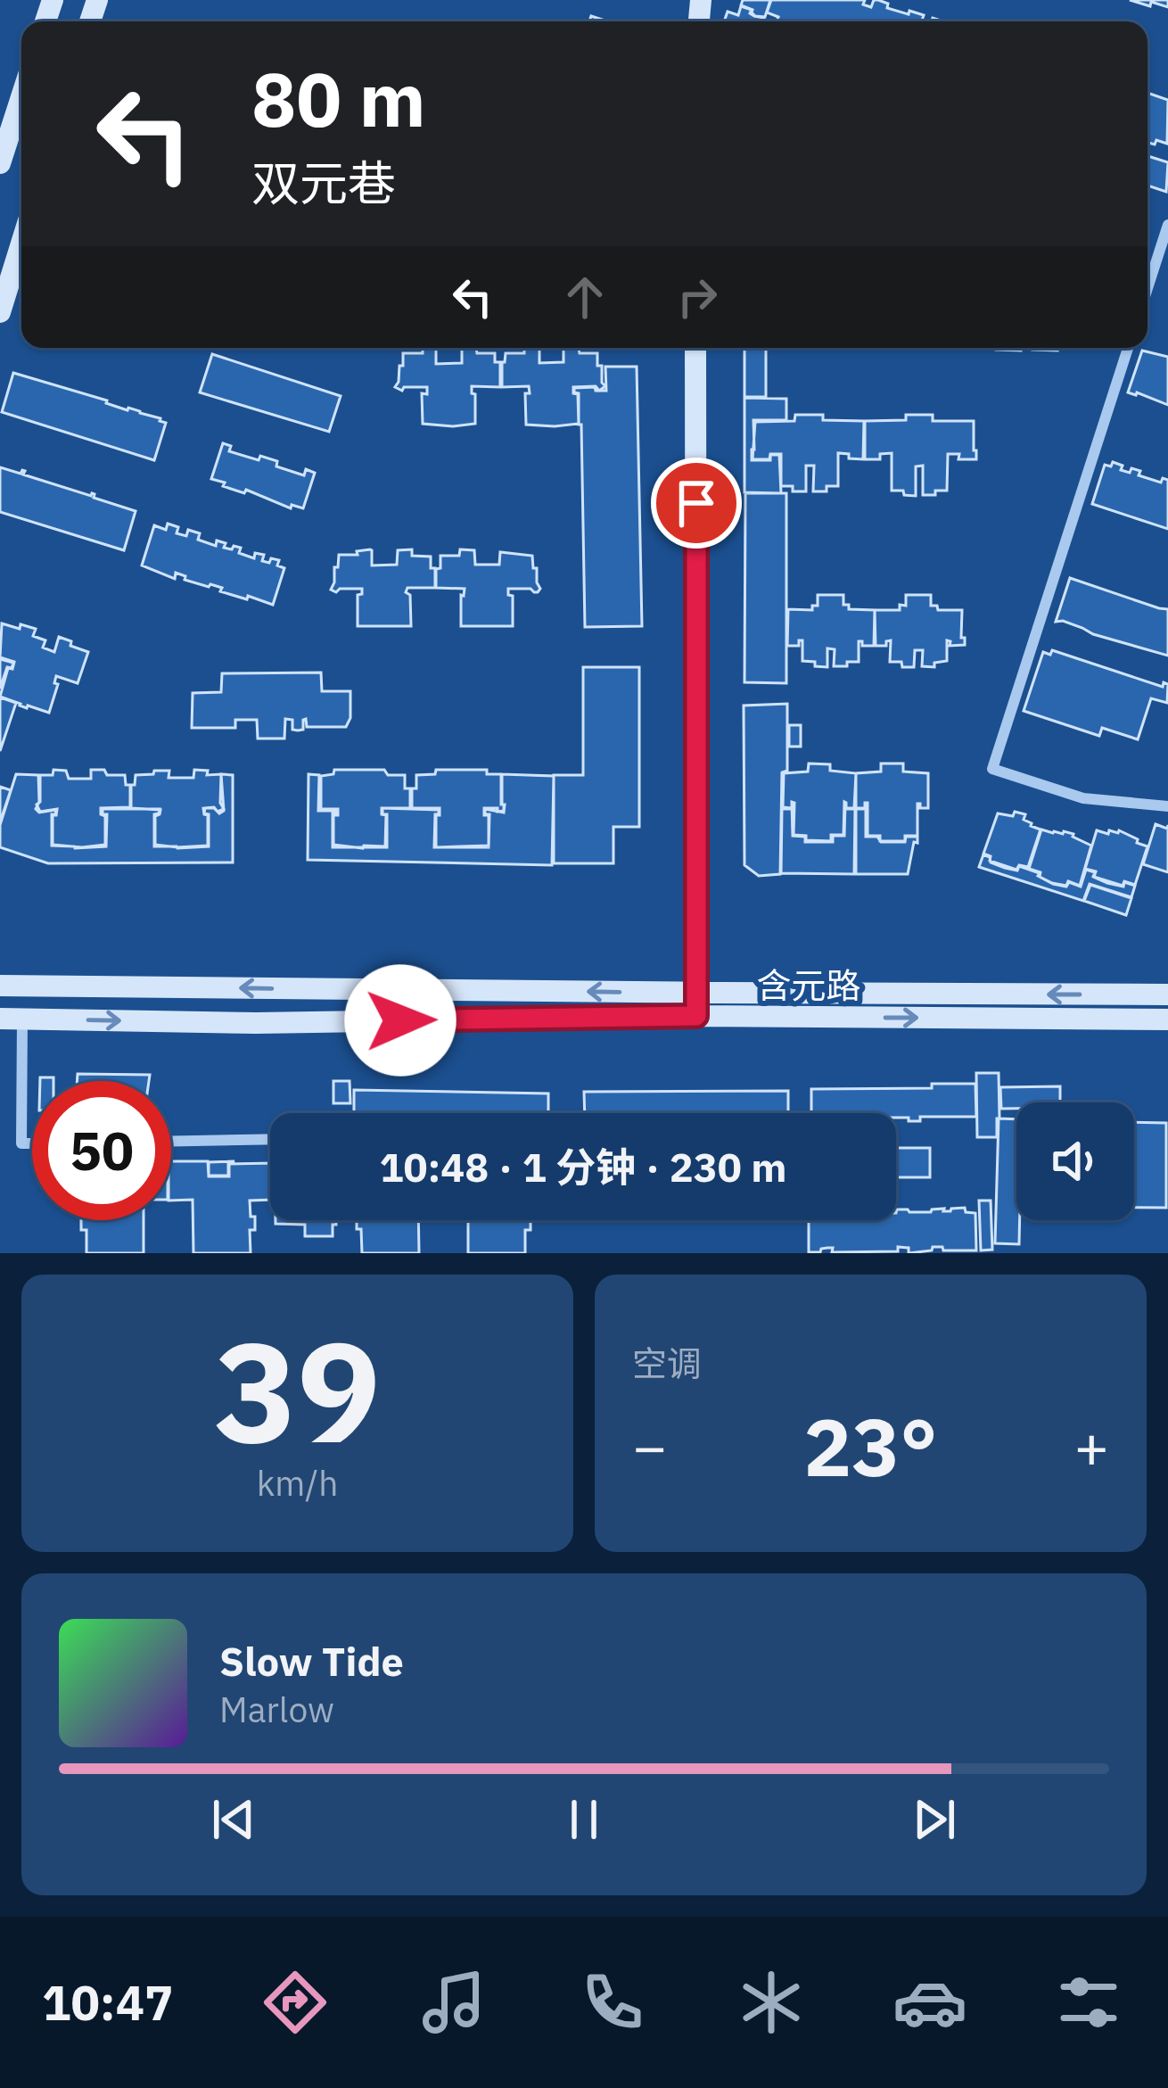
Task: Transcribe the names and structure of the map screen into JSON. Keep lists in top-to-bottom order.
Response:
{
  "streets": {
    "main road": ["含元路"]
  },
  "page": {
    "turn": ["80 m", "双元巷"],
    "limit": "50",
    "trip": "10:48 · 1 分钟 · 230 m",
    "tile": [
      ["39", "km/h"],
      "空调"
    ],
    "heat": ["−", "23°", "+"],
    "song": ["Slow Tide", "Marlow"],
    "tabs": "10:47"
  }
}
